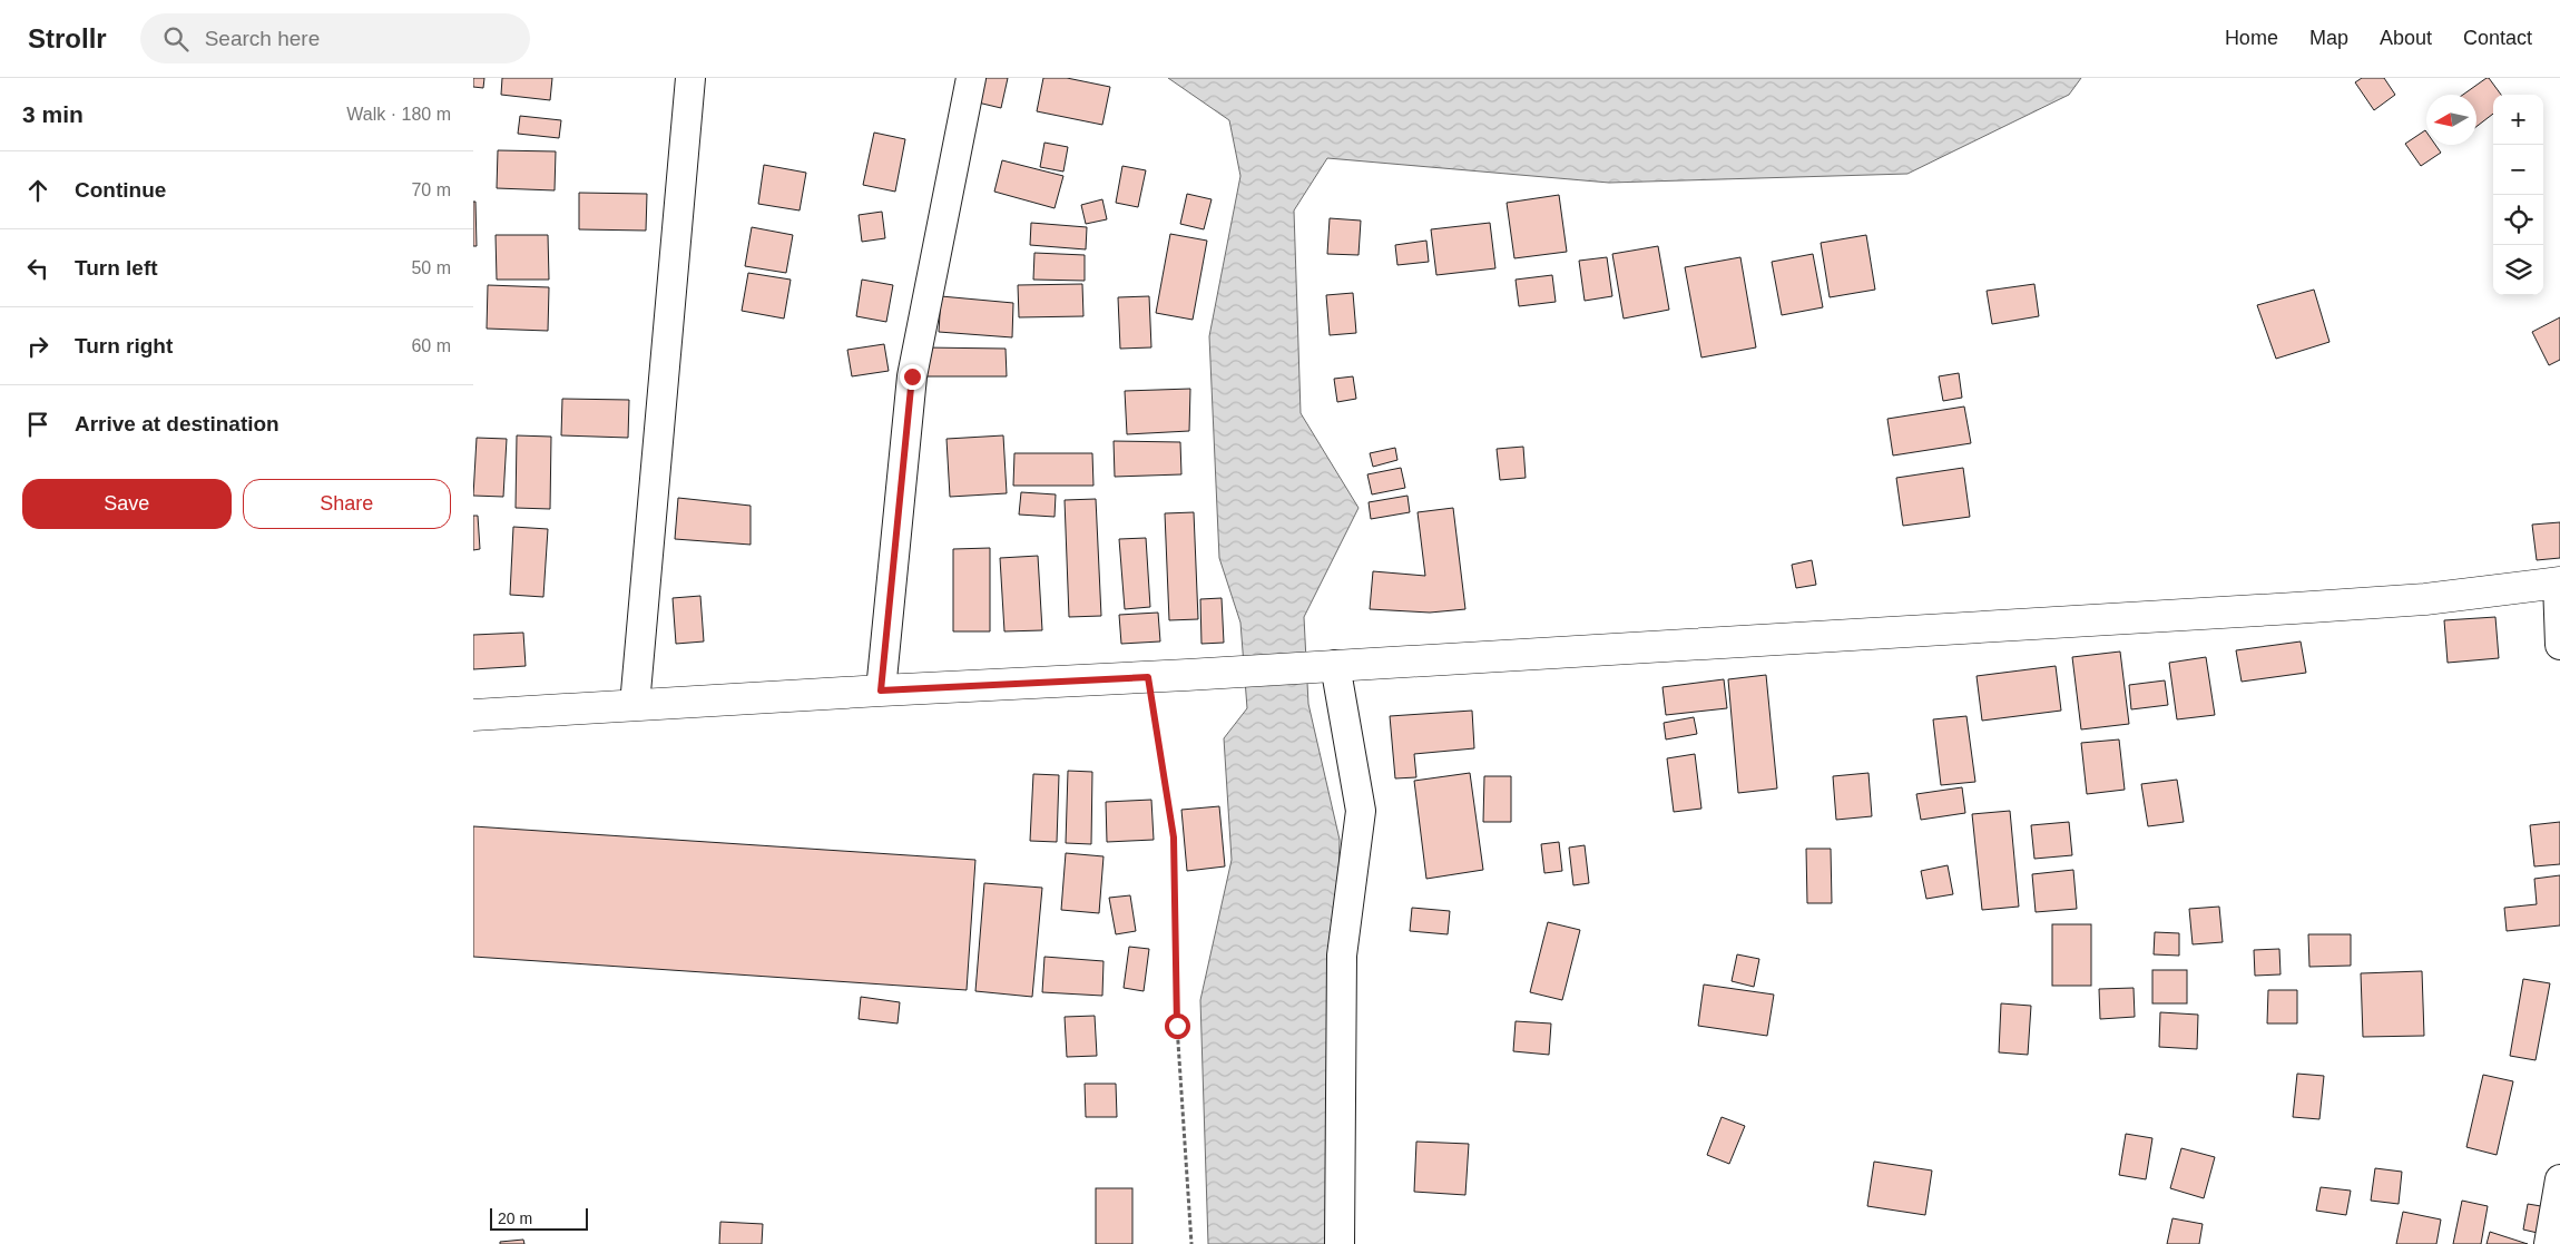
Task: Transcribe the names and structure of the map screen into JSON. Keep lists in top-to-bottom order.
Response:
{
  "scale_bar": "20 m",
  "north": "left",
  "page": {
    "header": "Strollr",
    "search": "Search here",
    "nav": [
      "Home",
      "Map",
      "About",
      "Contact"
    ],
    "heading": ["3 min", "Walk · 180 m"],
    "map_buttons": ["+", "−"],
    "list": [
      ["Continue", "70 m"],
      ["Turn left", "50 m"],
      ["Turn right", "60 m"],
      "Arrive at destination"
    ],
    "buttons": ["Save", "Share"],
    "scale": "20 m"
  }
}
